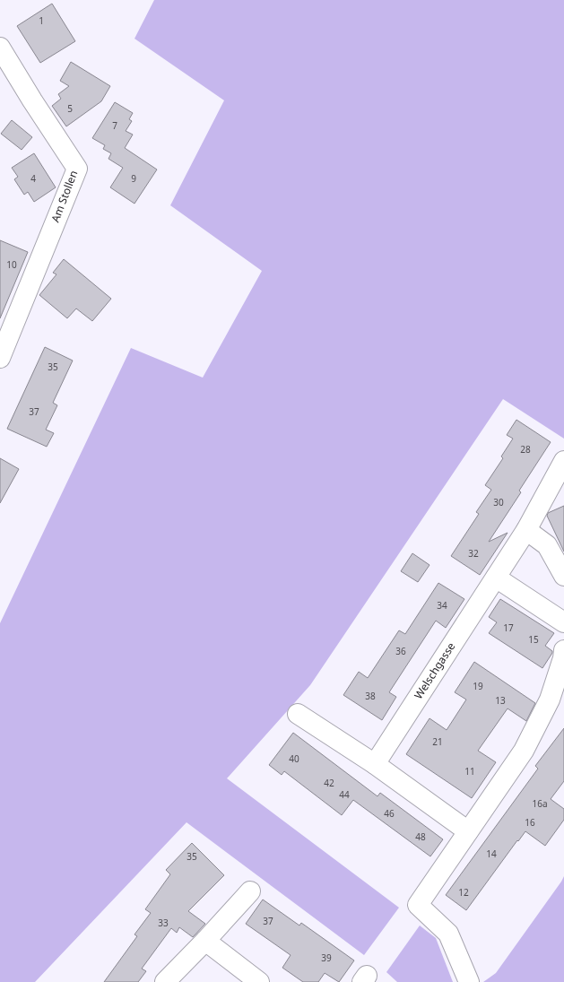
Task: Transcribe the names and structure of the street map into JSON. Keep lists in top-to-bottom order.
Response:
{
  "streets": {
    "street": ["Am Stollen", "Welschgasse"]
  },
  "house_numbers": [
    "1",
    "5",
    "7",
    "4",
    "9",
    "10",
    "35",
    "37",
    "28",
    "30",
    "32",
    "34",
    "17",
    "15",
    "36",
    "19",
    "38",
    "13",
    "21",
    "40",
    "11",
    "42",
    "44",
    "16a",
    "46",
    "16",
    "48",
    "14",
    "35",
    "12",
    "37",
    "33",
    "39"
  ]
}
